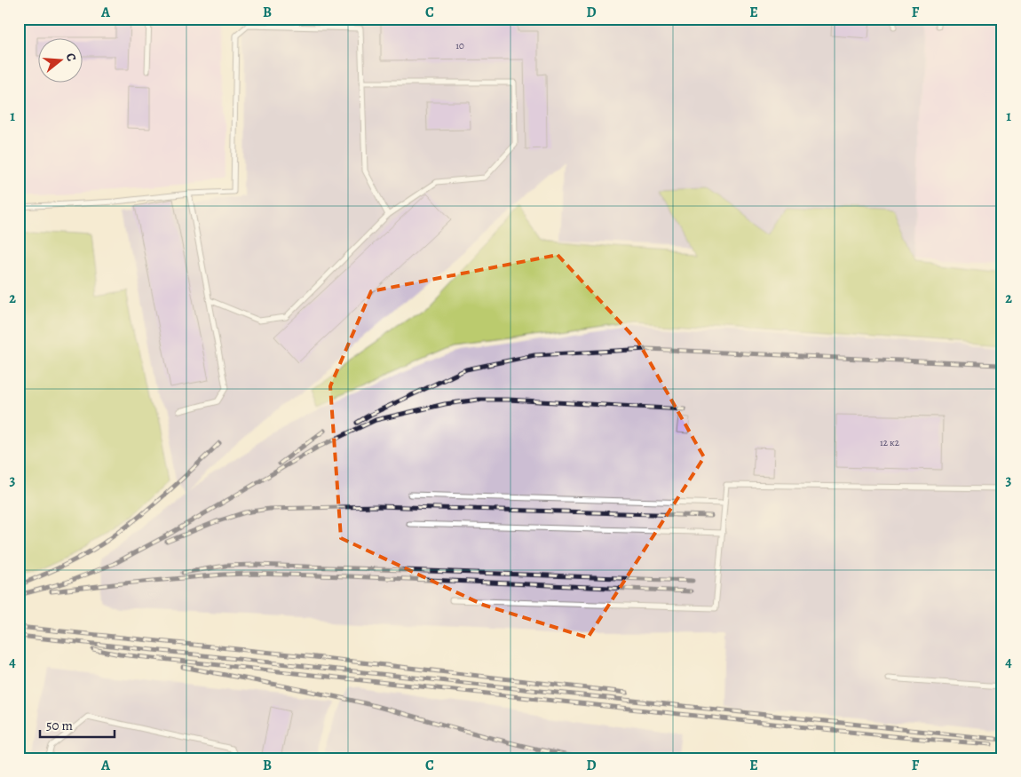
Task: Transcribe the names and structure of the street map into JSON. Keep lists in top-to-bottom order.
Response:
{
  "house_numbers": ["10", "12 к2"],
  "scale_bar": "50 m",
  "north": "right",
  "grid": {
    "columns": [
      "A",
      "B",
      "C",
      "D",
      "E",
      "F"
    ],
    "rows": [
      "1",
      "2",
      "3",
      "4"
    ]
  }
}
